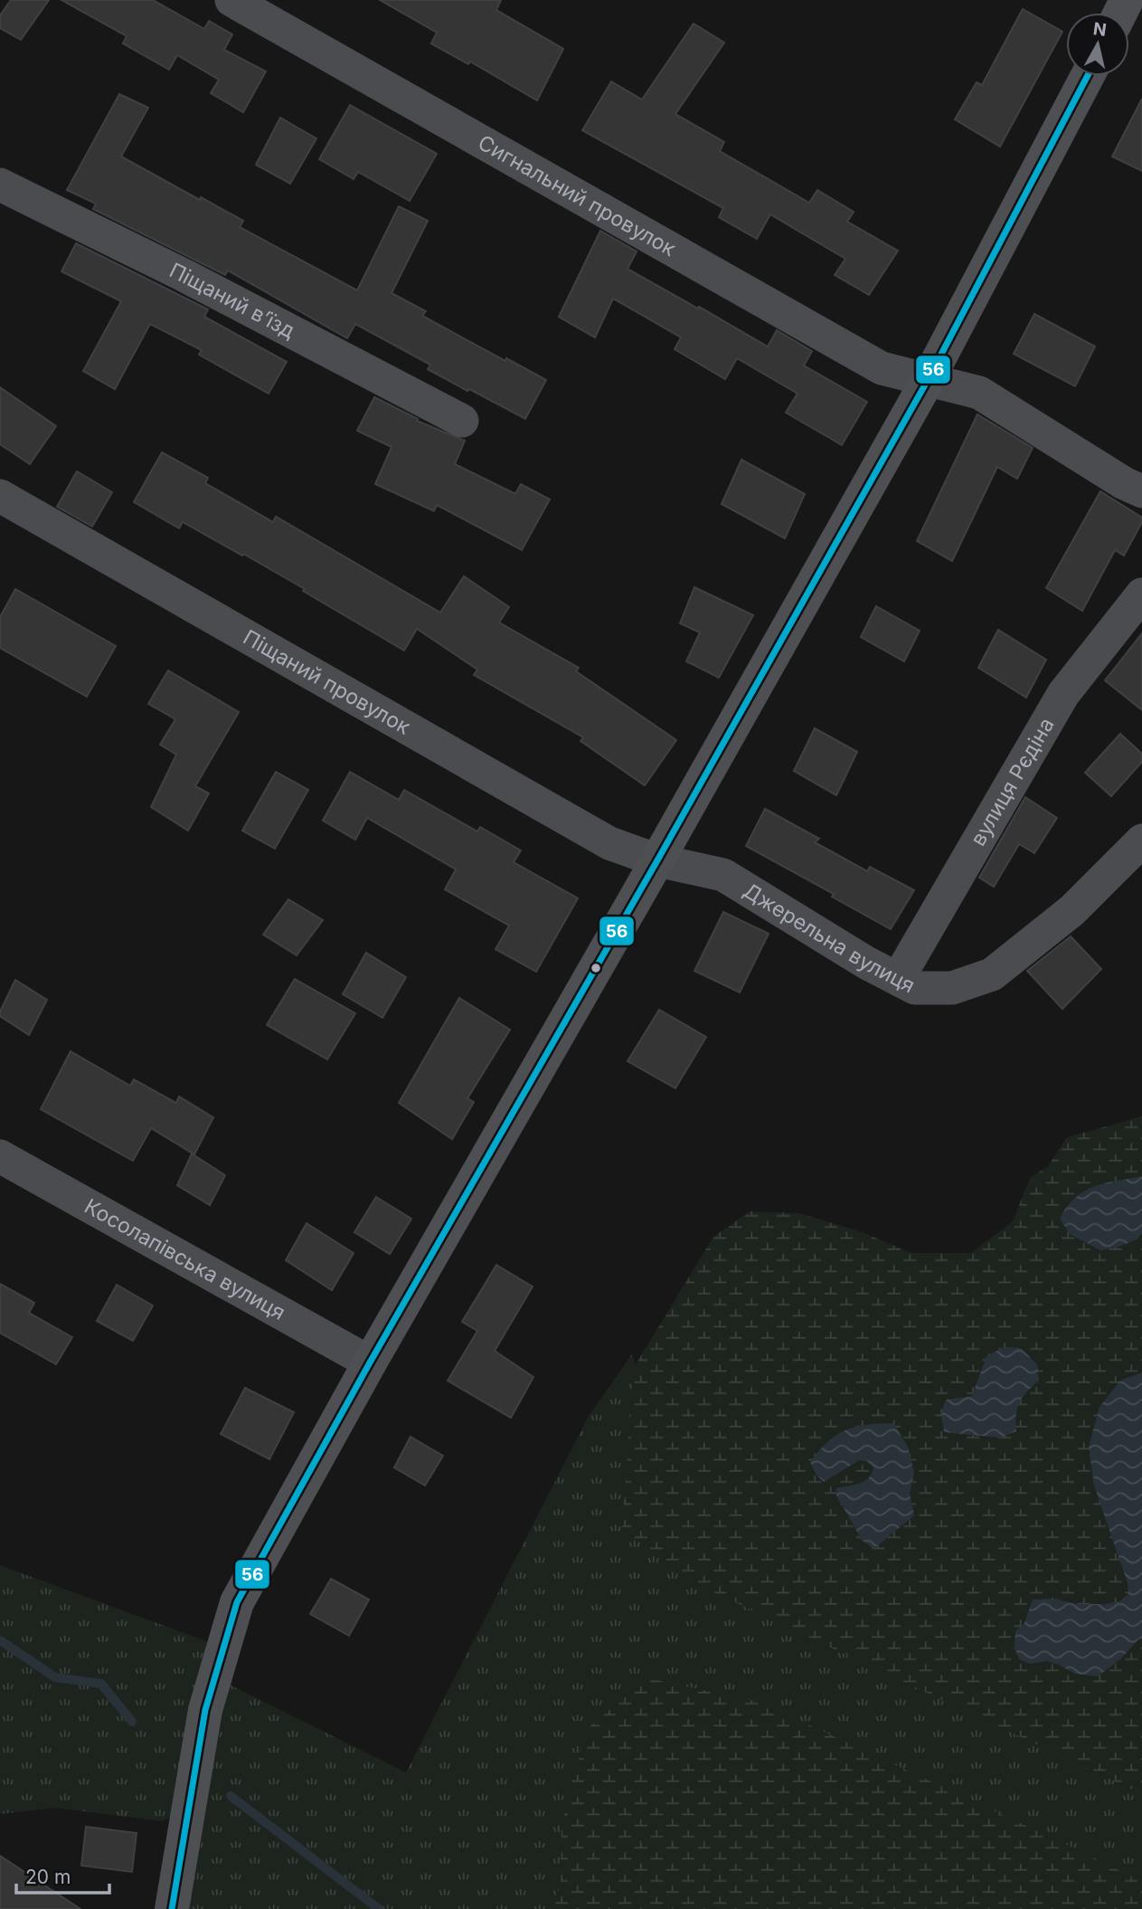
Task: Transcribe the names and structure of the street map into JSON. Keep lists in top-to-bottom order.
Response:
{
  "streets": {
    "street": [
      "Сигнальний провулок",
      "Піщаний в’їзд",
      "Піщаний провулок",
      "вулиця Рєдіна",
      "Джерельна вулиця",
      "Косолапівська вулиця"
    ]
  },
  "crossings": [
    ["Піщаний провулок", "Джерельна вулиця"],
    ["вулиця Рєдіна", "Джерельна вулиця"]
  ],
  "lines": ["transit line 56"],
  "scale_bar": "20 m",
  "north": "top"
}
